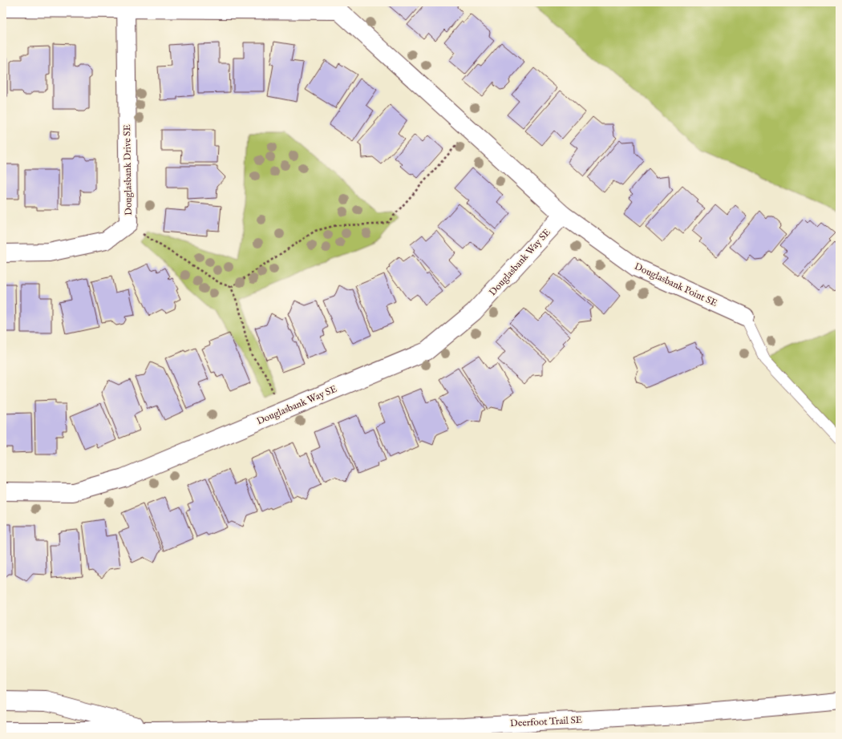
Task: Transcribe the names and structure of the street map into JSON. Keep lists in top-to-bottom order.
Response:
{
  "streets": {
    "main road": [
      "Douglasbank Drive SE",
      "Douglasbank Way SE",
      "Douglasbank Point SE",
      "Deerfoot Trail SE"
    ]
  },
  "crossings": [
    ["Douglasbank Way SE", "Douglasbank Point SE"]
  ]
}
